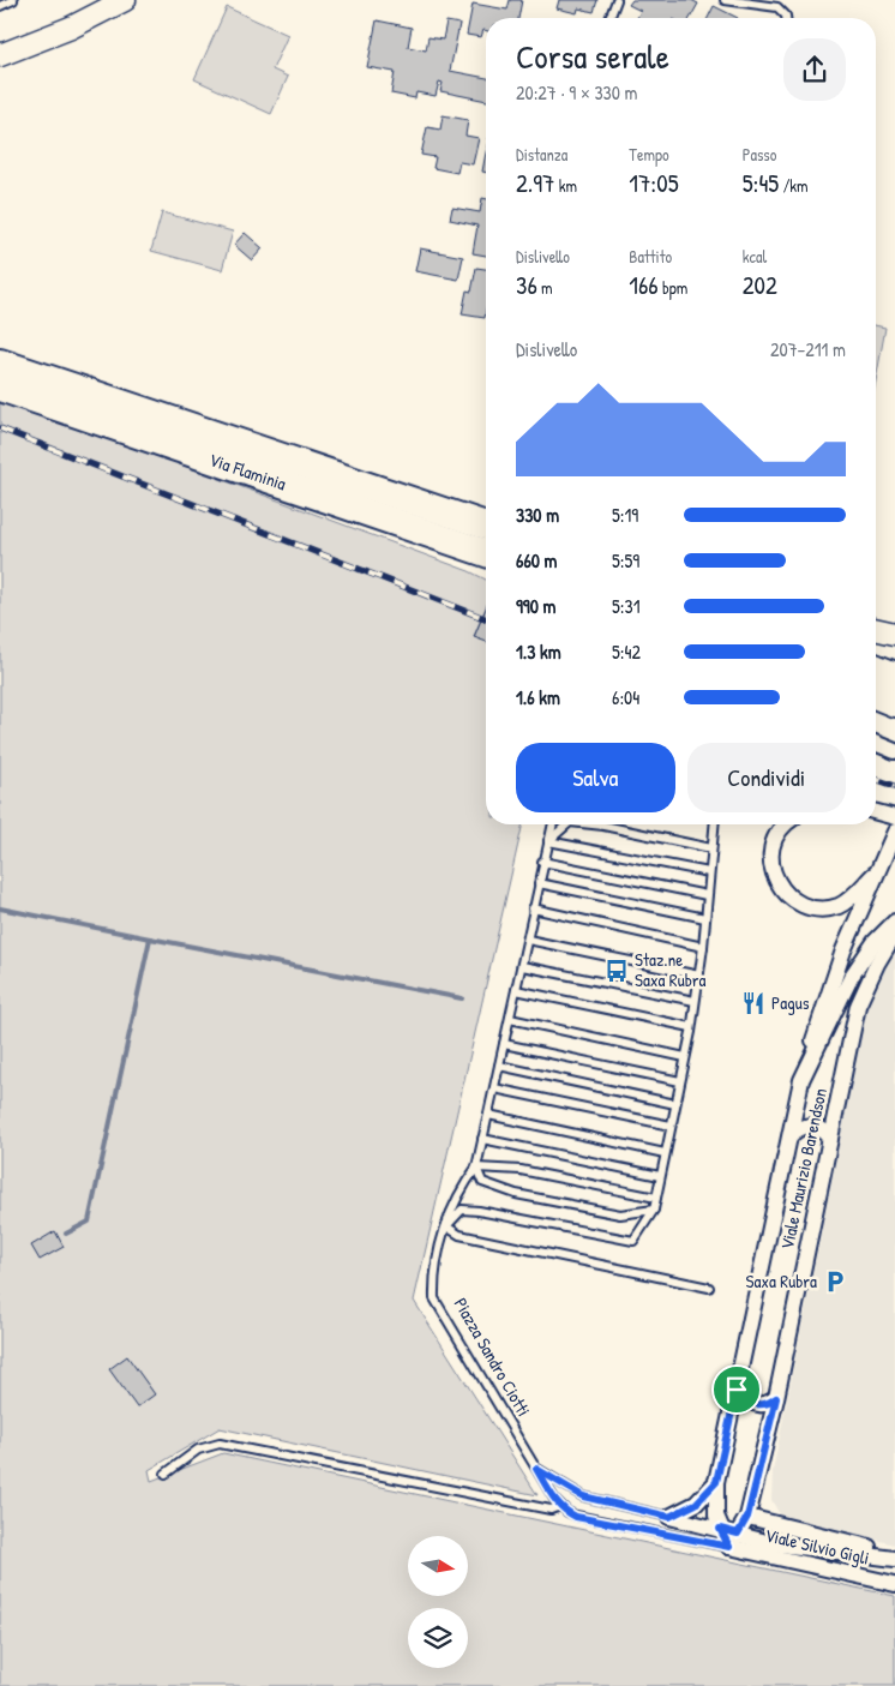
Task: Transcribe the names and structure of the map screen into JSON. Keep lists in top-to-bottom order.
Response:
{
  "streets": {
    "highway": ["Via Flaminia"],
    "street": ["Viale Maurizio Barendson", "Piazza Sandro Ciotti", "Viale Silvio Gigli"]
  },
  "crossings": [
    ["Viale Maurizio Barendson", "Piazza Sandro Ciotti"],
    ["Viale Maurizio Barendson", "Viale Silvio Gigli"],
    ["Piazza Sandro Ciotti", "Viale Silvio Gigli"]
  ],
  "places": {
    "bus stop": ["Staz.ne Saxa Rubra"],
    "restaurant": ["Pagus"],
    "parking": ["Saxa Rubra"]
  },
  "north": "right",
  "page": {
    "heading": ["Corsa serale", "20:27 · 9 × 330 m"],
    "stats": [
      ["Distanza", "2.97 km"],
      ["Tempo", "17:05"],
      ["Passo", "5:45 /km"],
      ["Dislivello", "36 m"],
      ["Battito", "166 bpm"],
      ["kcal", "202"]
    ],
    "chart": ["Dislivello", "207–211 m"],
    "list": [
      {
        "name": "330 m",
        "note": "5:19"
      },
      {
        "name": "660 m",
        "note": "5:59"
      },
      {
        "name": "990 m",
        "note": "5:31"
      },
      {
        "name": "1.3 km",
        "note": "5:42"
      },
      {
        "name": "1.6 km",
        "note": "6:04"
      }
    ],
    "buttons": ["Salva", "Condividi"]
  }
}
